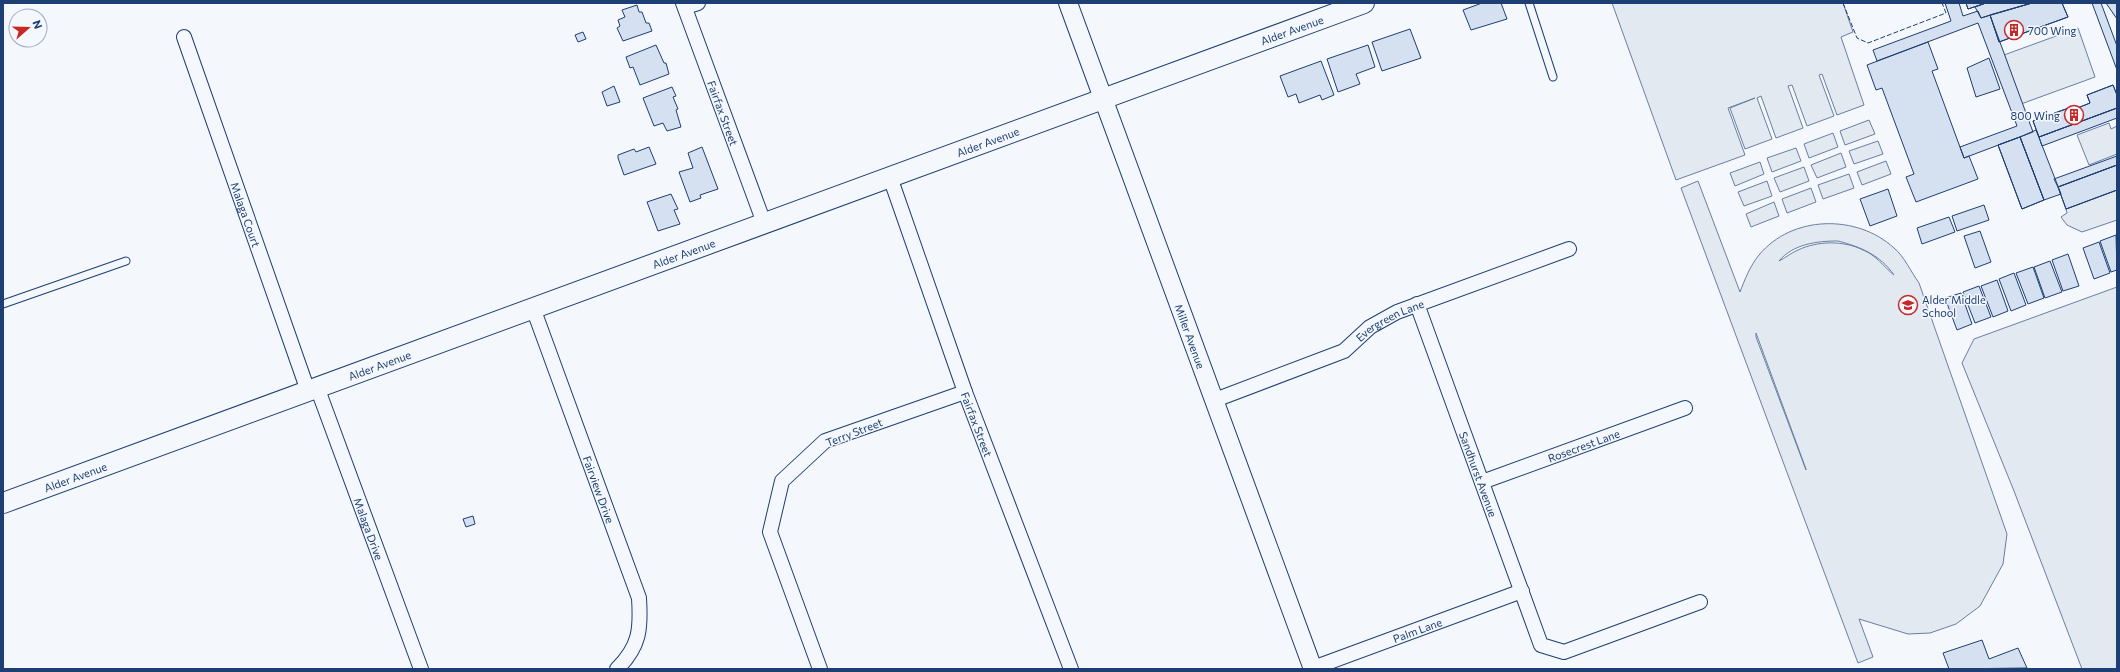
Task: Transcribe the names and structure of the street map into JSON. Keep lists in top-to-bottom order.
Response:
{
  "streets": {
    "main road": ["Alder Avenue"],
    "street": [
      "Fairfax Street",
      "Malaga Court",
      "Evergreen Lane",
      "Miller Avenue",
      "Terry Street",
      "Rosecrest Lane",
      "Sandhurst Avenue",
      "Fairview Drive",
      "Malaga Drive",
      "Palm Lane"
    ]
  },
  "crossings": [
    ["Alder Avenue", "Fairfax Street"],
    ["Alder Avenue", "Malaga Court"],
    ["Alder Avenue", "Miller Avenue"],
    ["Alder Avenue", "Fairview Drive"],
    ["Alder Avenue", "Malaga Drive"],
    ["Fairfax Street", "Terry Street"],
    ["Malaga Court", "Malaga Drive"],
    ["Evergreen Lane", "Miller Avenue"],
    ["Evergreen Lane", "Sandhurst Avenue"],
    ["Miller Avenue", "Palm Lane"],
    ["Rosecrest Lane", "Sandhurst Avenue"],
    ["Sandhurst Avenue", "Palm Lane"]
  ],
  "places": {
    "building": ["700 Wing", "800 Wing"],
    "school or university": ["Alder Middle School"]
  },
  "north": "right"
}
